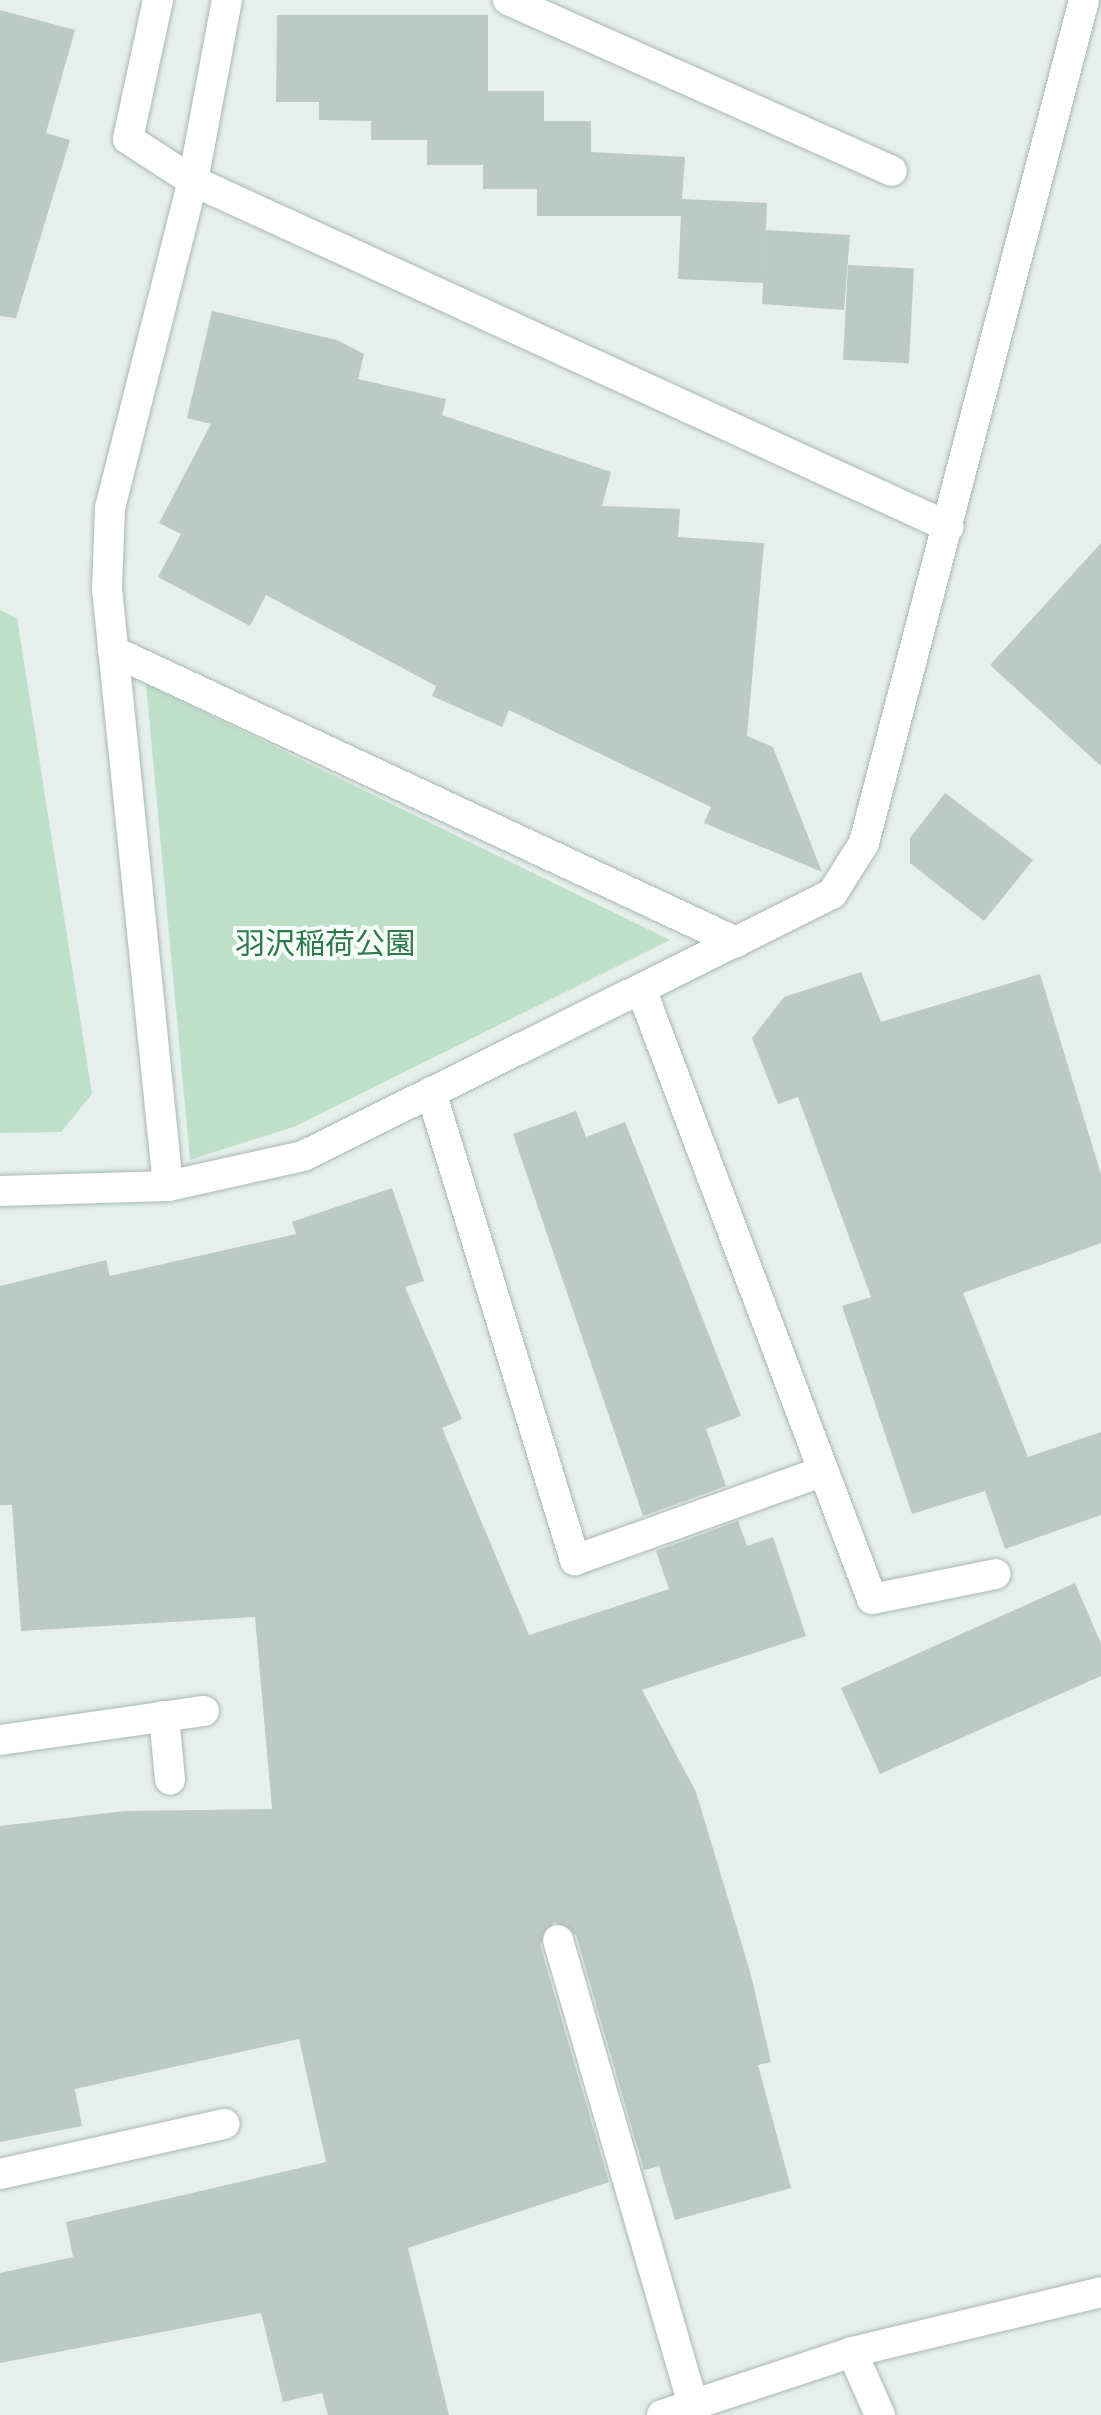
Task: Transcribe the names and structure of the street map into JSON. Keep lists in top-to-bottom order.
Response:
{
  "parks": ["羽沢稲荷公園"]
}
